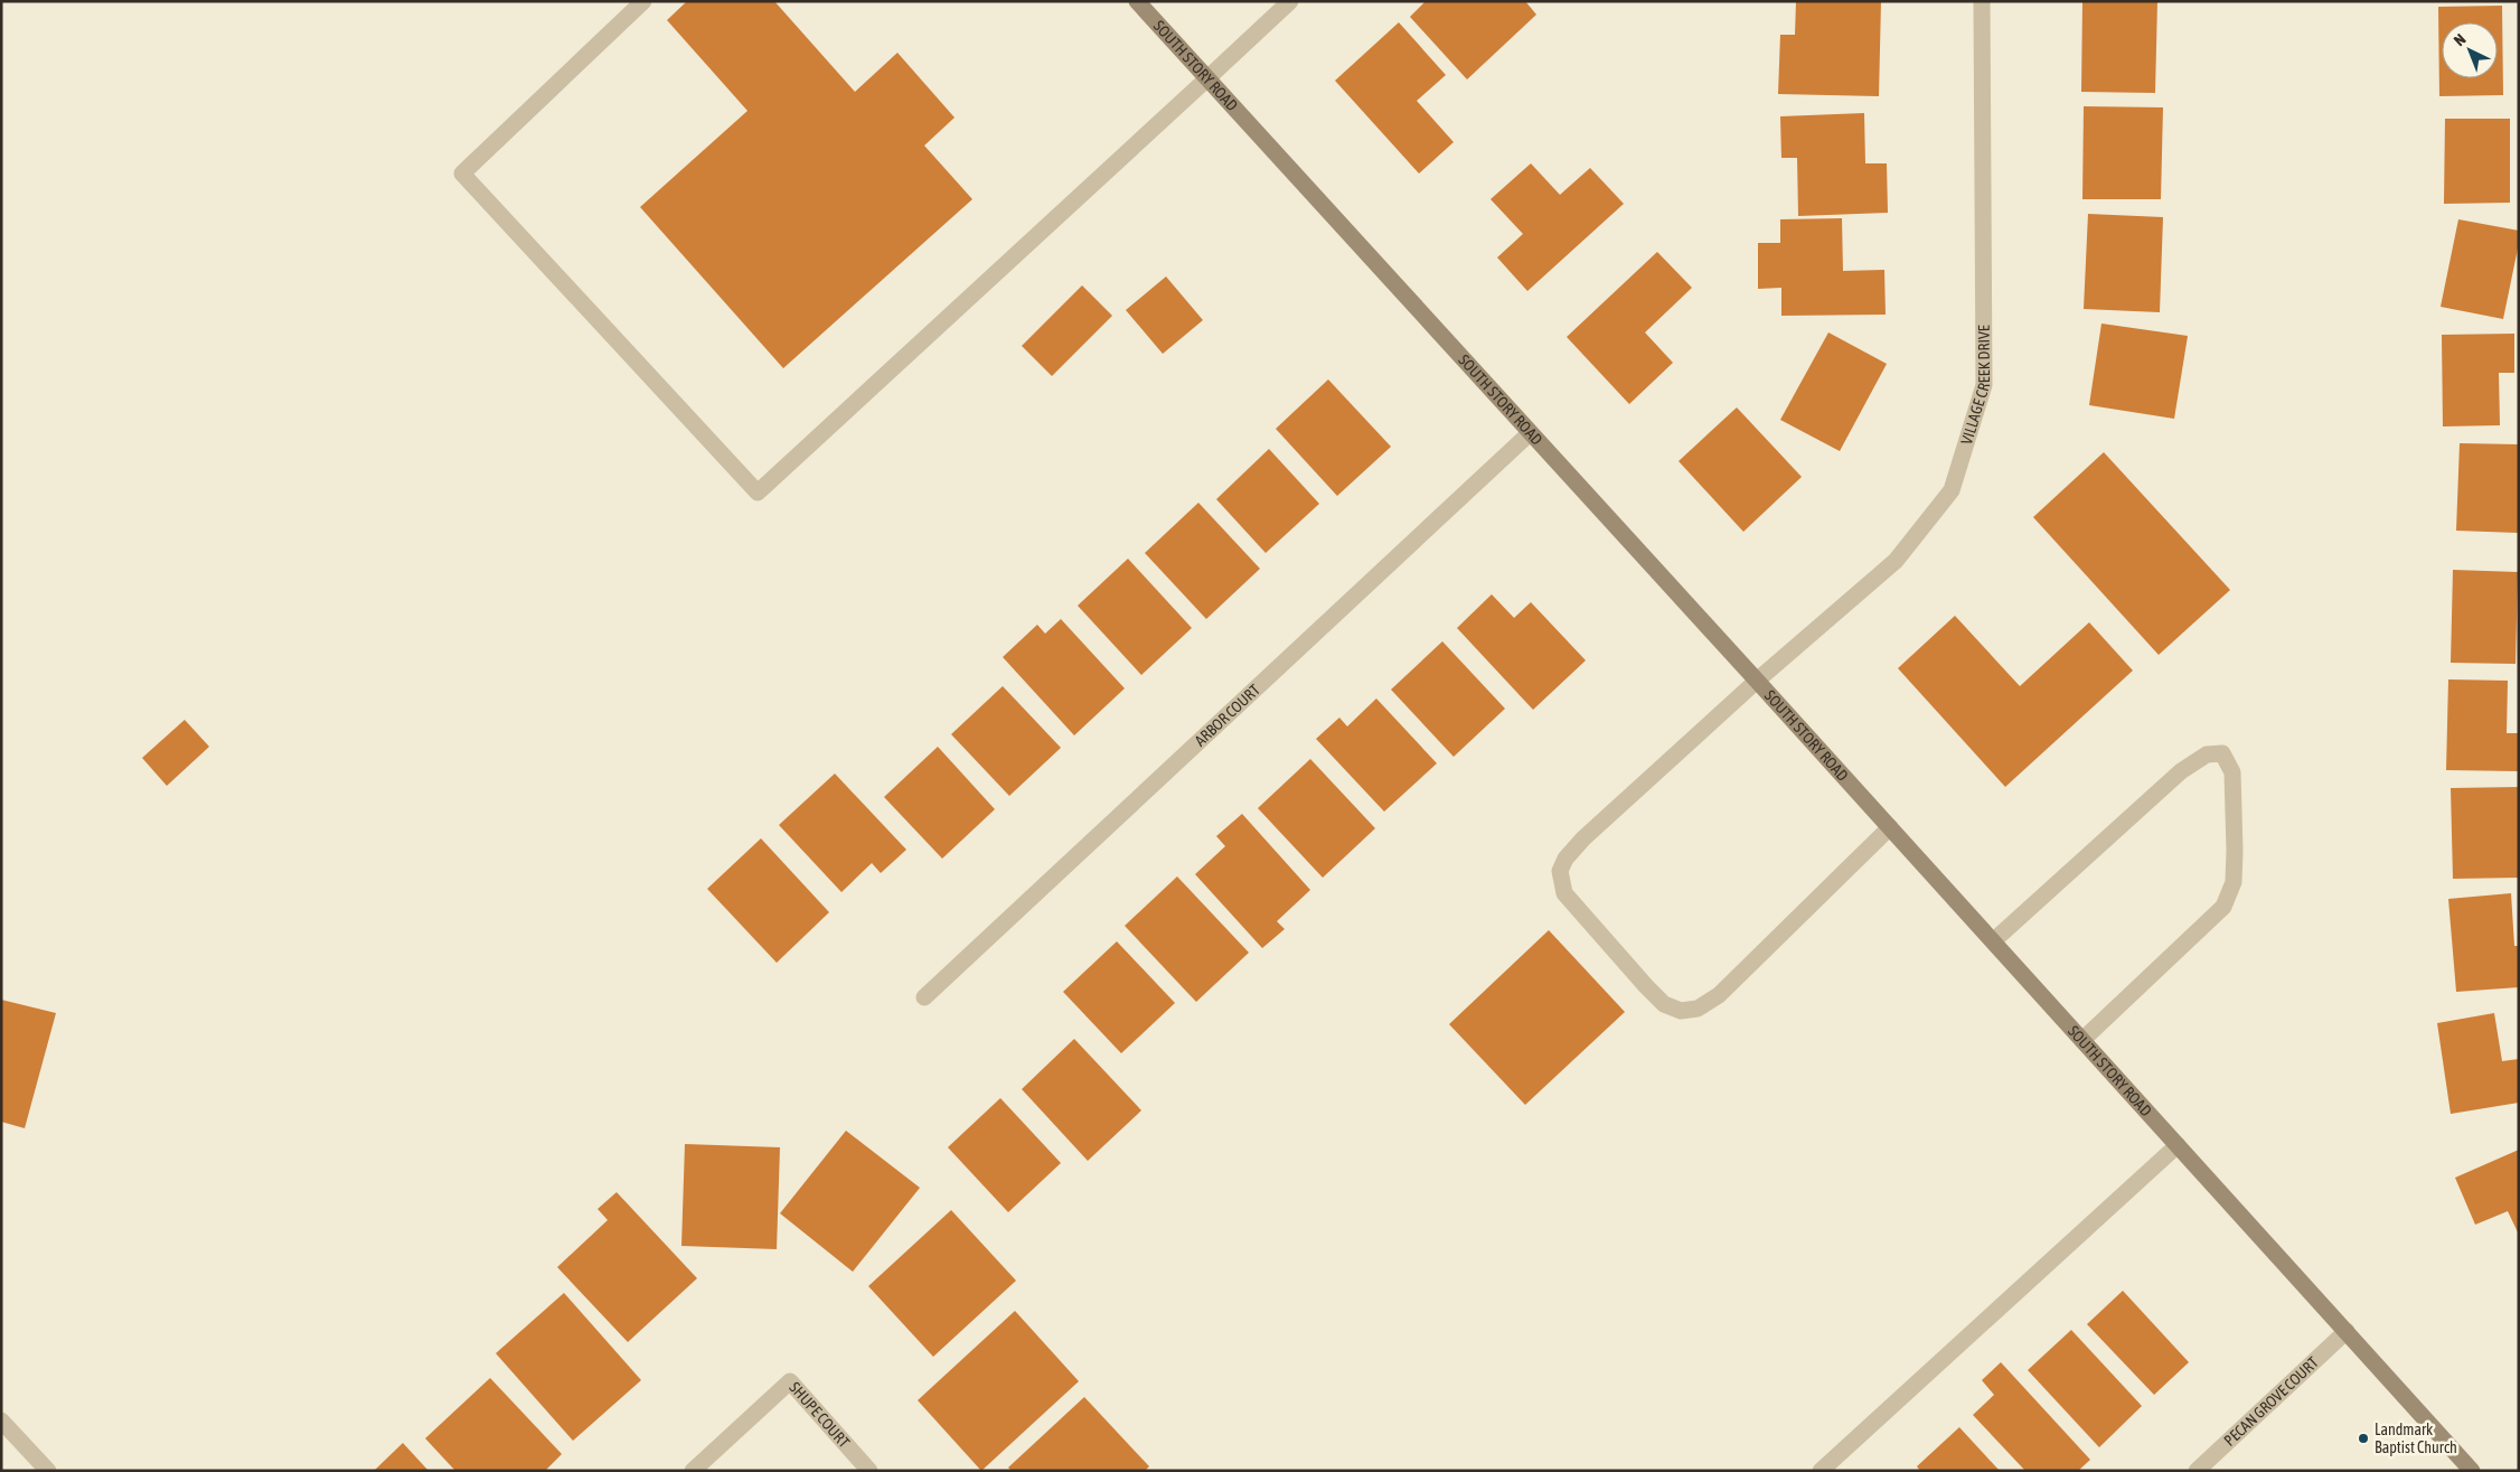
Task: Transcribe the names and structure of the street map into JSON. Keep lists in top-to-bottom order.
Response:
{
  "streets": {
    "main road": ["SOUTH STORY ROAD"],
    "street": [
      "VILLAGE CREEK DRIVE",
      "ARBOR COURT",
      "PECAN GROVE COURT",
      "SHUPE COURT"
    ]
  },
  "crossings": [
    ["SOUTH STORY ROAD", "VILLAGE CREEK DRIVE"],
    ["SOUTH STORY ROAD", "ARBOR COURT"],
    ["SOUTH STORY ROAD", "PECAN GROVE COURT"]
  ],
  "places": ["Landmark Baptist Church"],
  "north": "top left"
}
